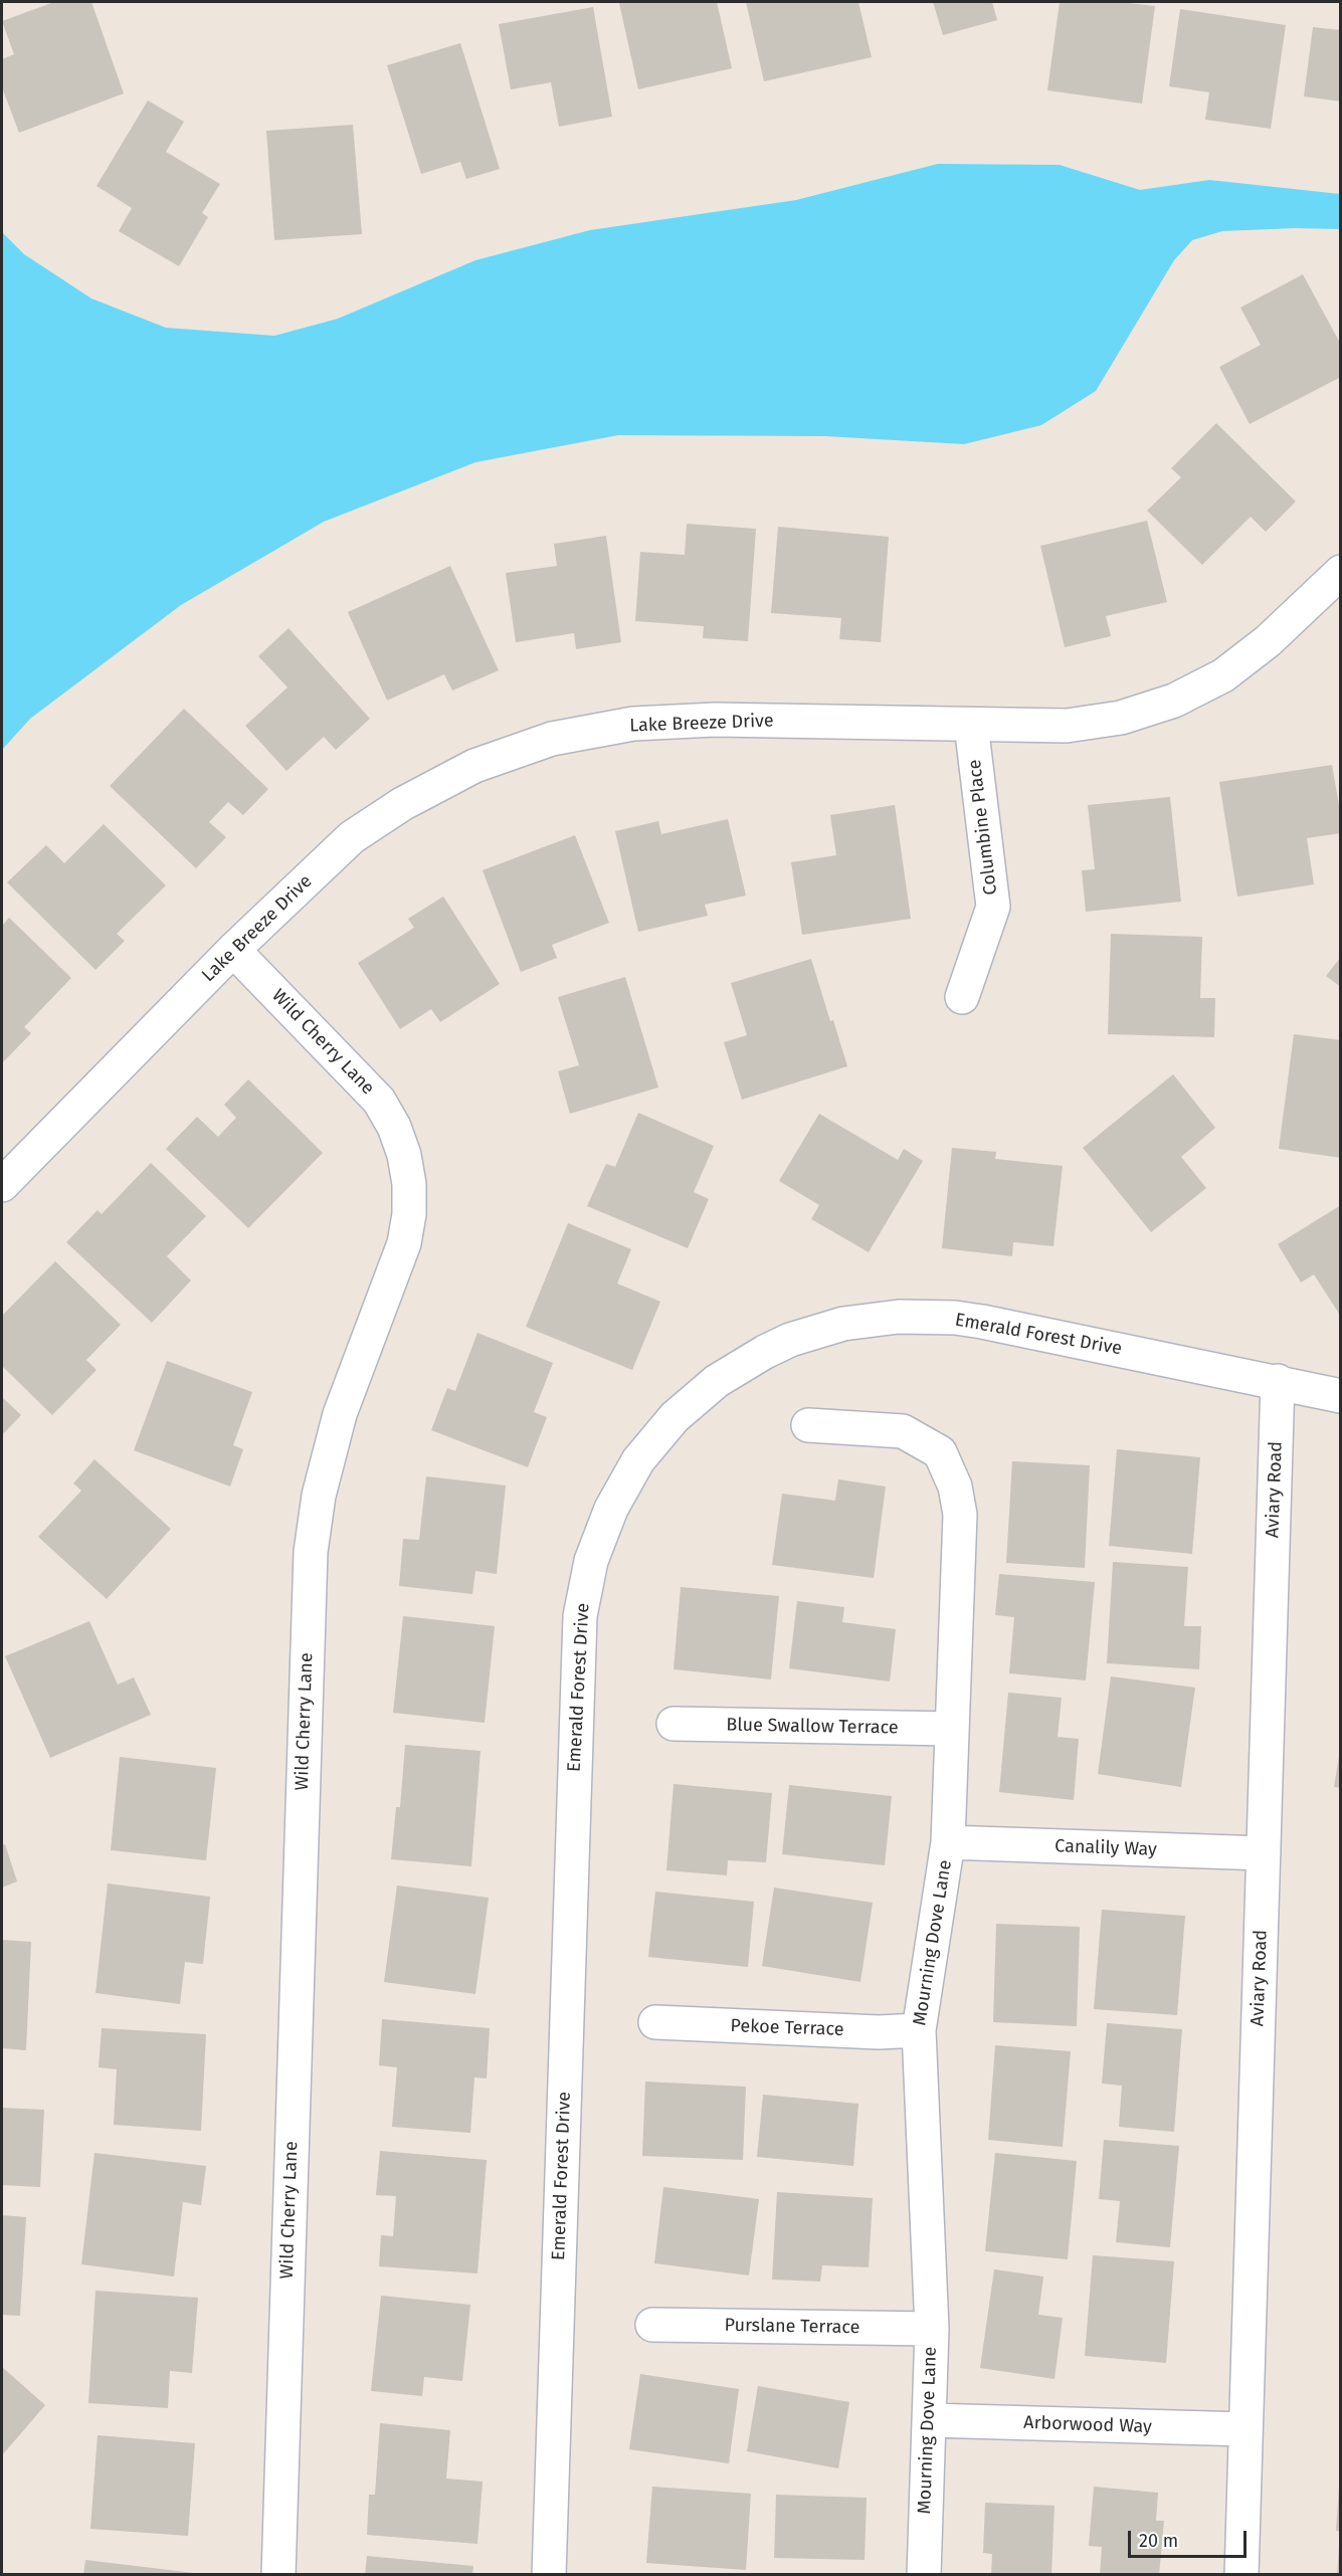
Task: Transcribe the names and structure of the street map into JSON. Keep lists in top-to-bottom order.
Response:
{
  "streets": {
    "street": [
      "Lake Breeze Drive",
      "Columbine Place",
      "Wild Cherry Lane",
      "Emerald Forest Drive",
      "Aviary Road",
      "Blue Swallow Terrace",
      "Canalily Way",
      "Mourning Dove Lane",
      "Pekoe Terrace",
      "Purslane Terrace",
      "Arborwood Way"
    ]
  },
  "crossings": [
    ["Lake Breeze Drive", "Columbine Place"],
    ["Lake Breeze Drive", "Wild Cherry Lane"],
    ["Emerald Forest Drive", "Aviary Road"],
    ["Aviary Road", "Canalily Way"],
    ["Aviary Road", "Arborwood Way"],
    ["Blue Swallow Terrace", "Mourning Dove Lane"],
    ["Canalily Way", "Mourning Dove Lane"],
    ["Mourning Dove Lane", "Pekoe Terrace"],
    ["Mourning Dove Lane", "Purslane Terrace"],
    ["Mourning Dove Lane", "Arborwood Way"]
  ],
  "scale_bar": "20 m"
}
